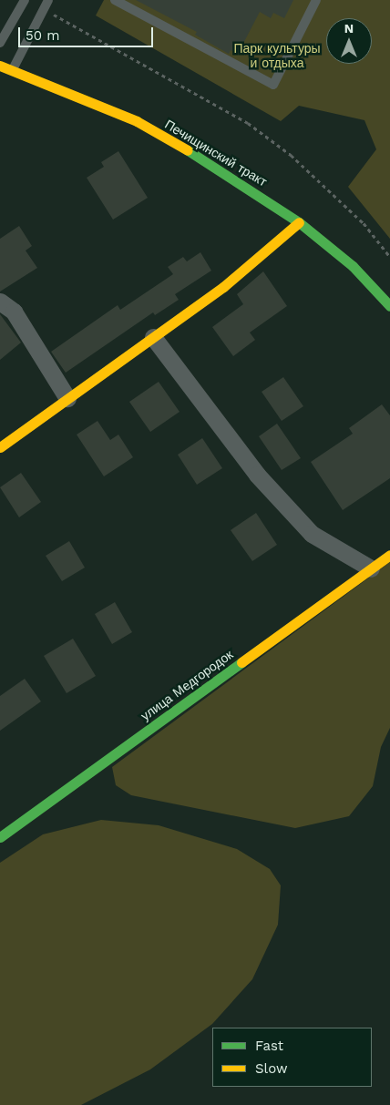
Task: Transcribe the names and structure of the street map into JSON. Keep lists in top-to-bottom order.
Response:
{
  "streets": {
    "street": ["Печищинский тракт", "улица Медгородок"]
  },
  "parks": ["Парк культуры и отдыха"],
  "legend": ["Fast", "Slow"],
  "scale_bar": "50 m",
  "north": "top"
}
